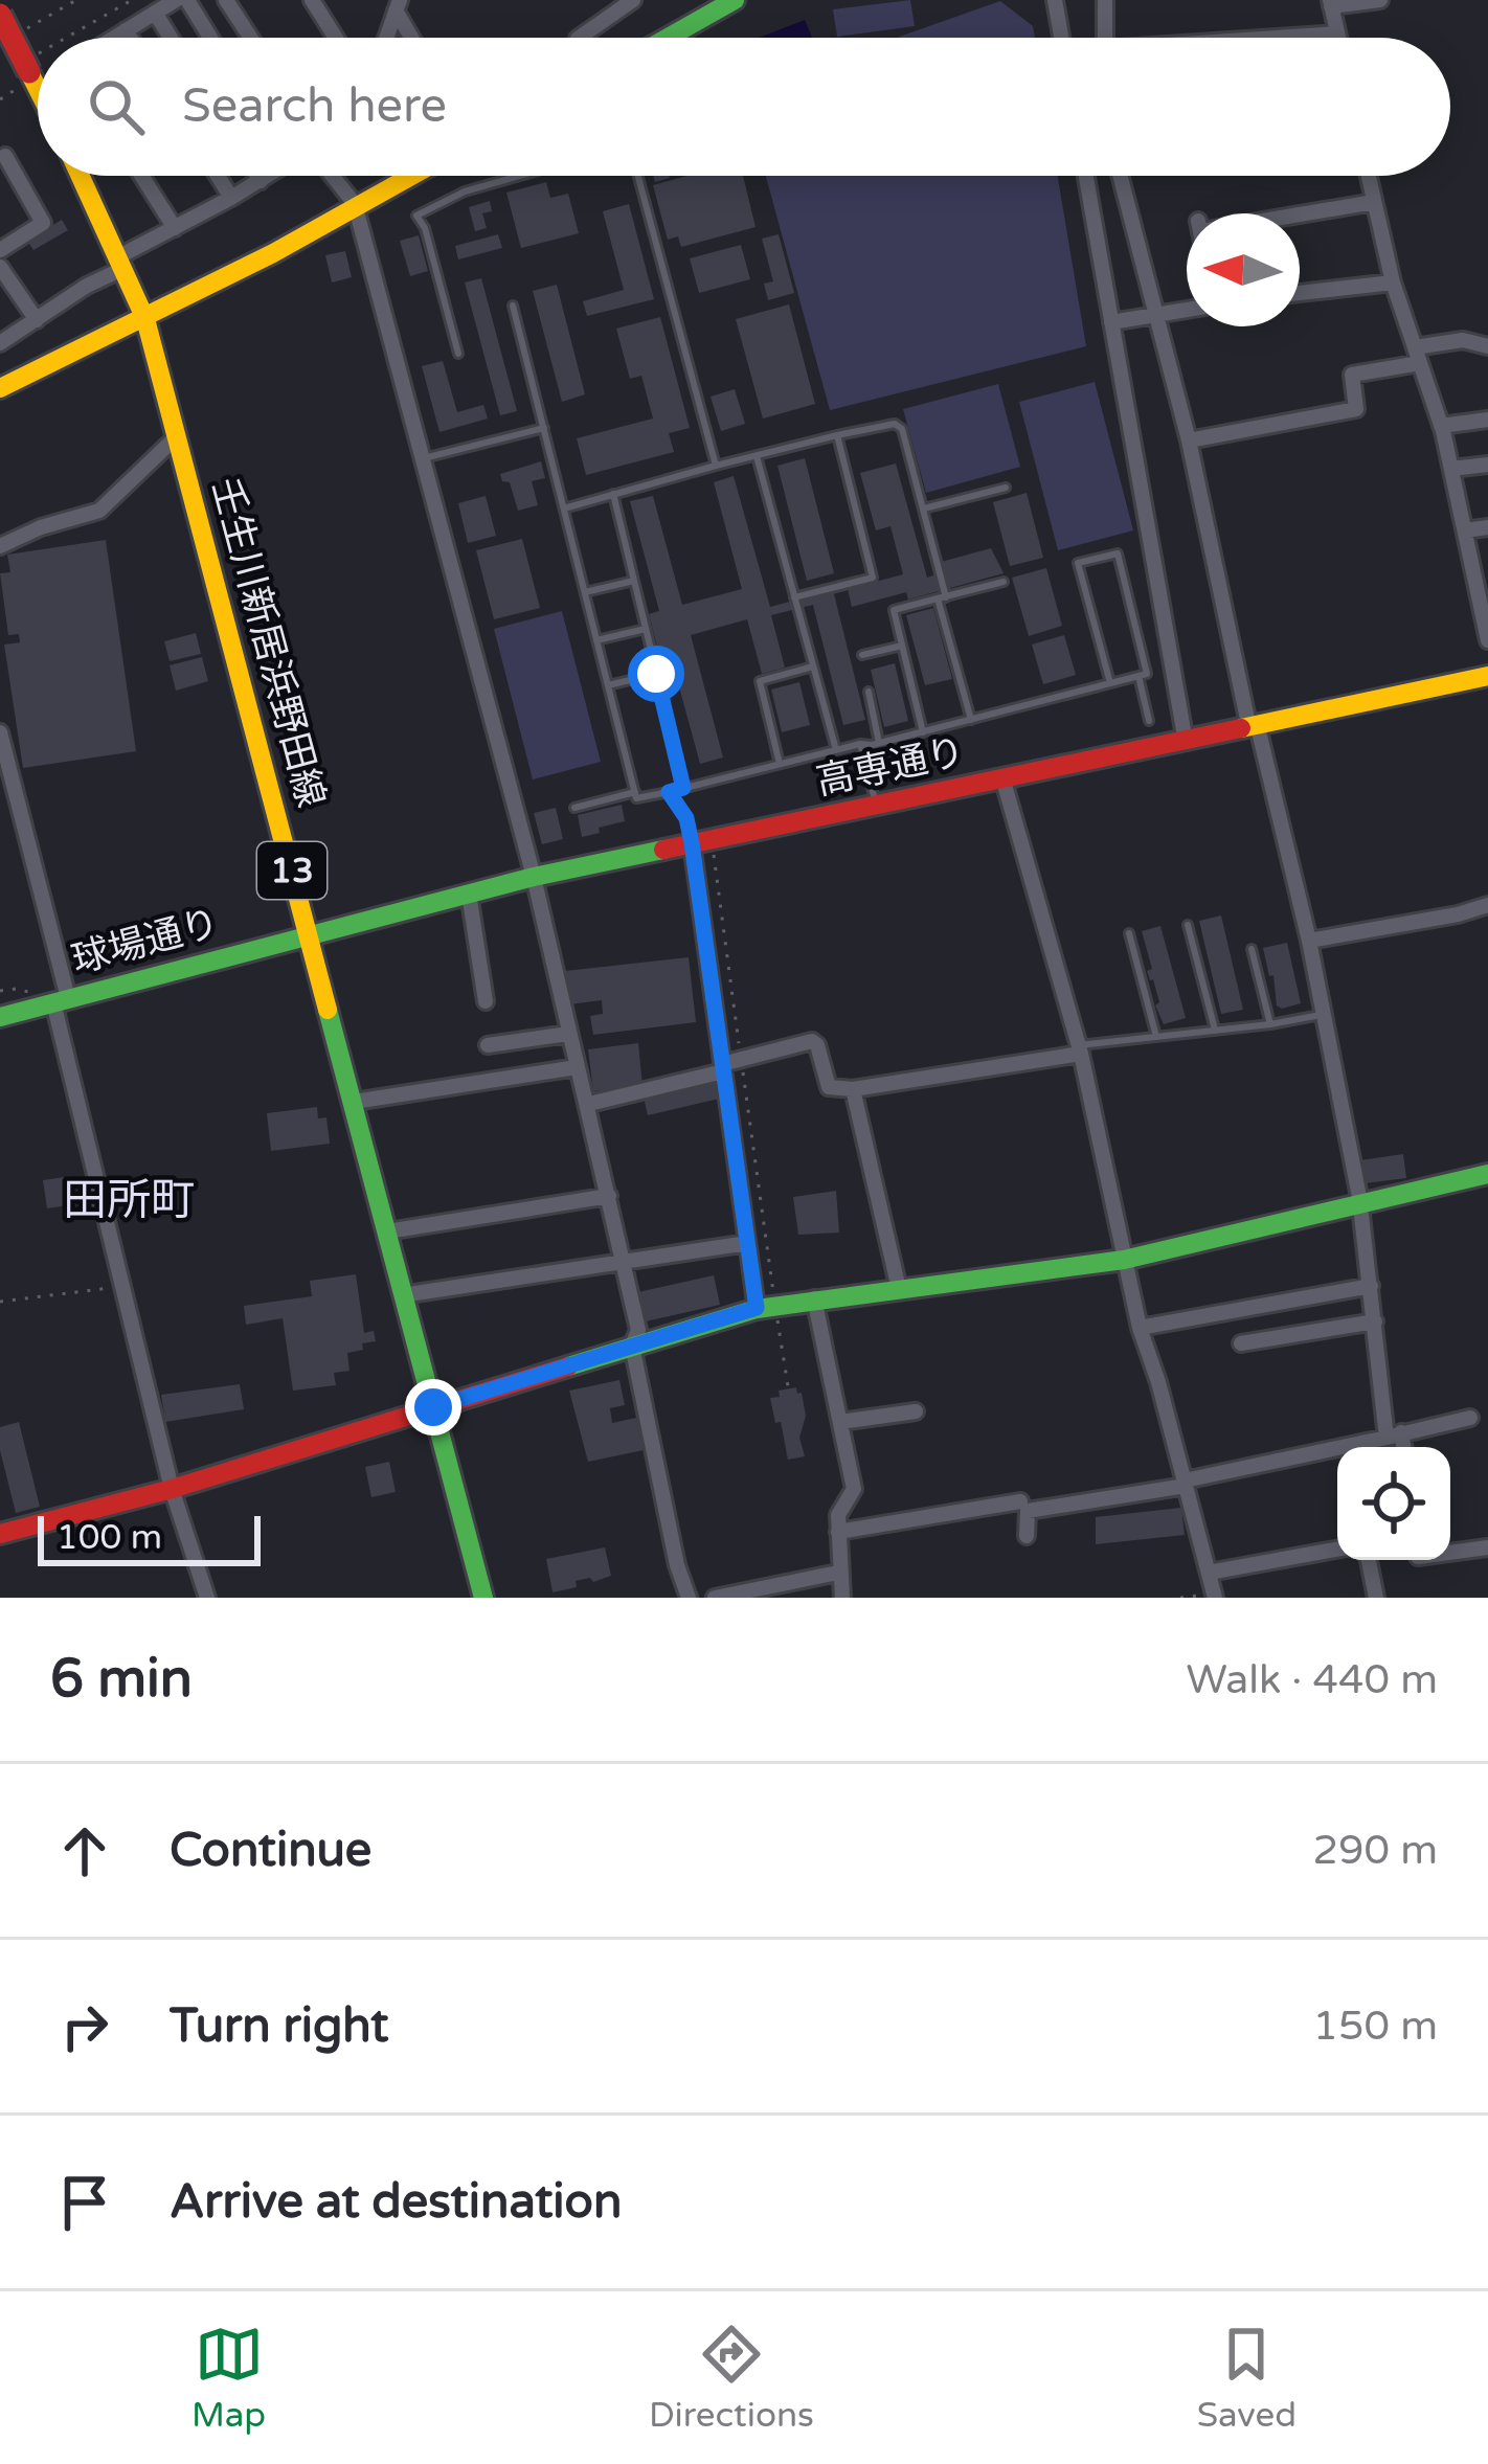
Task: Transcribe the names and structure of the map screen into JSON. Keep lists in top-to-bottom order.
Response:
{
  "streets": {
    "street": [
      "壬生川新居浜野田線",
      "高専通り",
      "13",
      "球場通り"
    ]
  },
  "crossings": [
    ["壬生川新居浜野田線", "高専通り"],
    ["壬生川新居浜野田線", "球場通り"],
    ["高専通り", "球場通り"]
  ],
  "districts": ["田所町"],
  "scale_bar": "100 m",
  "north": "left",
  "page": {
    "search": "Search here",
    "scale": "100 m",
    "heading": ["6 min", "Walk · 440 m"],
    "list": [
      ["Continue", "290 m"],
      ["Turn right", "150 m"],
      "Arrive at destination"
    ],
    "nav": ["Map", "Directions", "Saved"]
  }
}
